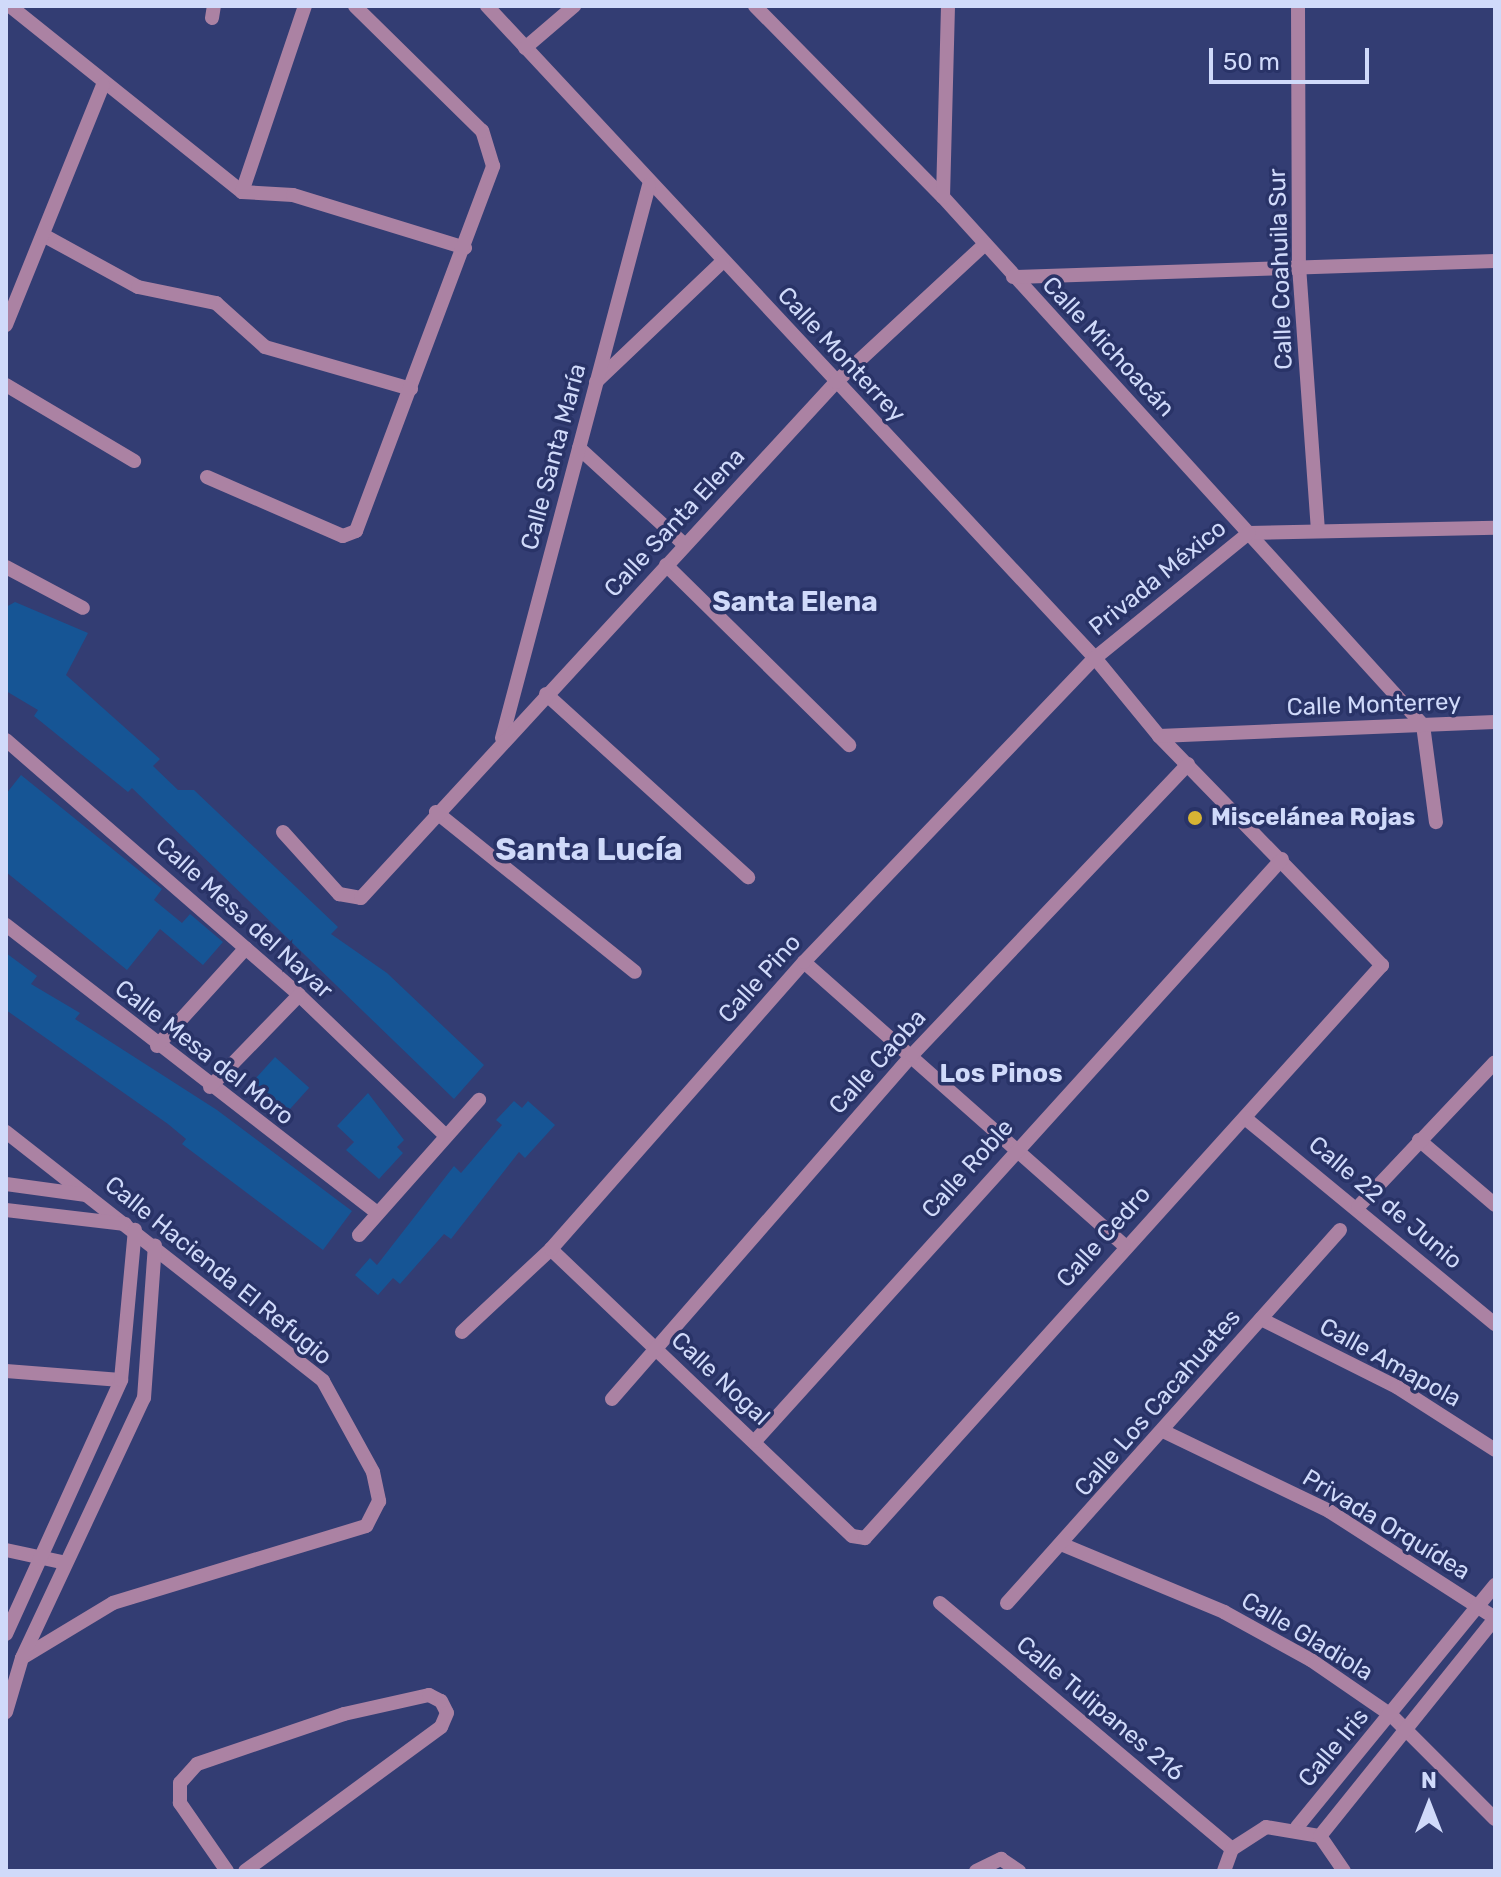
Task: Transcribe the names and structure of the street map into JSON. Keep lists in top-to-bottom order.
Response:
{
  "streets": {
    "street": [
      "Calle Coahuila Sur",
      "Calle Michoacán",
      "Calle Monterrey",
      "Calle Santa María",
      "Calle Santa Elena",
      "Privada México",
      "Calle Mesa del Nayar",
      "Calle Pino",
      "Calle Mesa del Moro",
      "Calle Caoba",
      "Calle Roble",
      "Calle 22 de Junio",
      "Calle Cedro",
      "Calle Hacienda El Refugio",
      "Calle Amapola",
      "Calle Nogal",
      "Calle Los Cacahuates",
      "Privada Orquídea",
      "Calle Gladiola",
      "Calle Tulipanes 216",
      "Calle Iris"
    ]
  },
  "crossings": [
    ["Calle Michoacán", "Calle Monterrey"],
    ["Calle Michoacán", "Calle Santa Elena"],
    ["Calle Michoacán", "Privada México"],
    ["Calle Monterrey", "Calle Santa María"],
    ["Calle Monterrey", "Calle Santa Elena"],
    ["Calle Monterrey", "Privada México"],
    ["Calle Monterrey", "Calle Pino"],
    ["Calle Monterrey", "Calle Caoba"],
    ["Calle Monterrey", "Calle Roble"],
    ["Calle Monterrey", "Calle Cedro"],
    ["Calle Santa María", "Calle Santa Elena"],
    ["Privada México", "Calle Pino"],
    ["Calle Pino", "Calle Nogal"],
    ["Calle Caoba", "Calle Nogal"],
    ["Calle Roble", "Calle Nogal"],
    ["Calle 22 de Junio", "Calle Cedro"],
    ["Calle Cedro", "Calle Nogal"],
    ["Calle Amapola", "Calle Los Cacahuates"],
    ["Calle Los Cacahuates", "Privada Orquídea"],
    ["Calle Los Cacahuates", "Calle Gladiola"],
    ["Privada Orquídea", "Calle Iris"],
    ["Calle Gladiola", "Calle Iris"]
  ],
  "districts": ["Santa Elena", "Santa Lucía", "Los Pinos"],
  "places": ["Miscelánea Rojas"],
  "scale_bar": "50 m",
  "north": "top"
}
